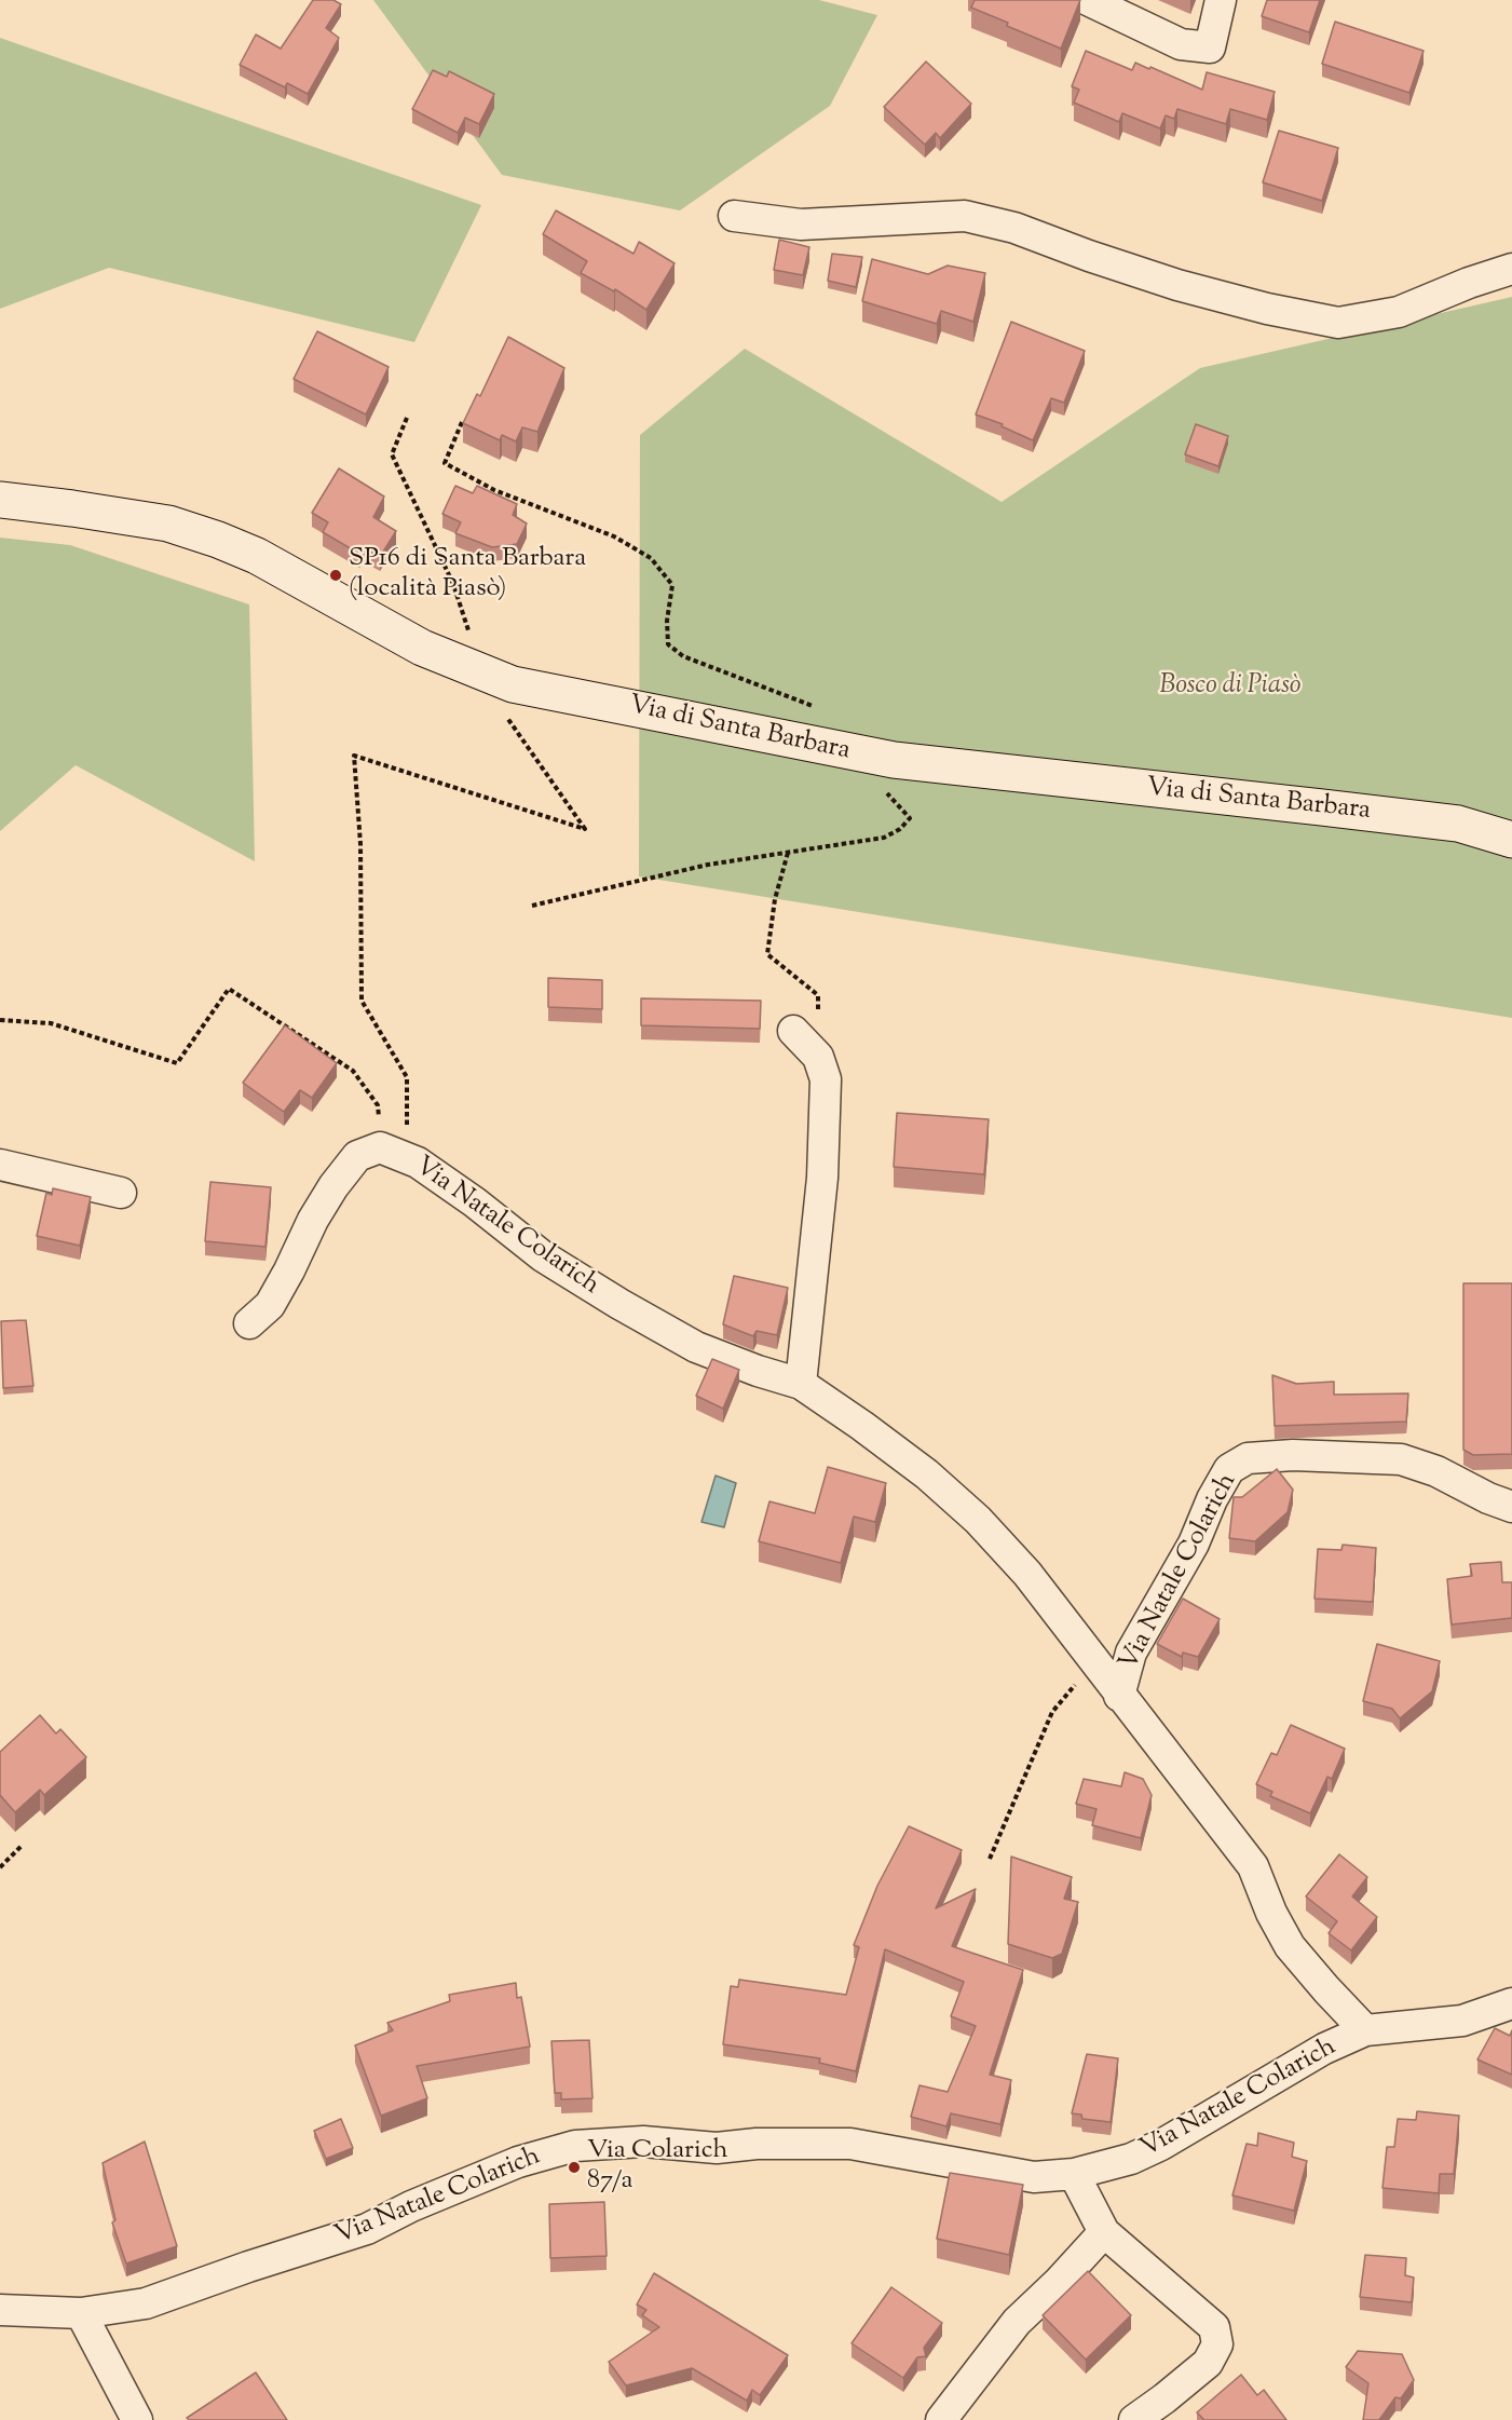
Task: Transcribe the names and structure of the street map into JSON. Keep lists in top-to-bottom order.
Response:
{
  "streets": {
    "street": ["Via di Santa Barbara", "Via Natale Colarich"]
  },
  "parks": ["Bosco di Piasò"],
  "places": ["SP16 di Santa Barbara (località Piasò)", "Via Colarich 87/a"]
}
